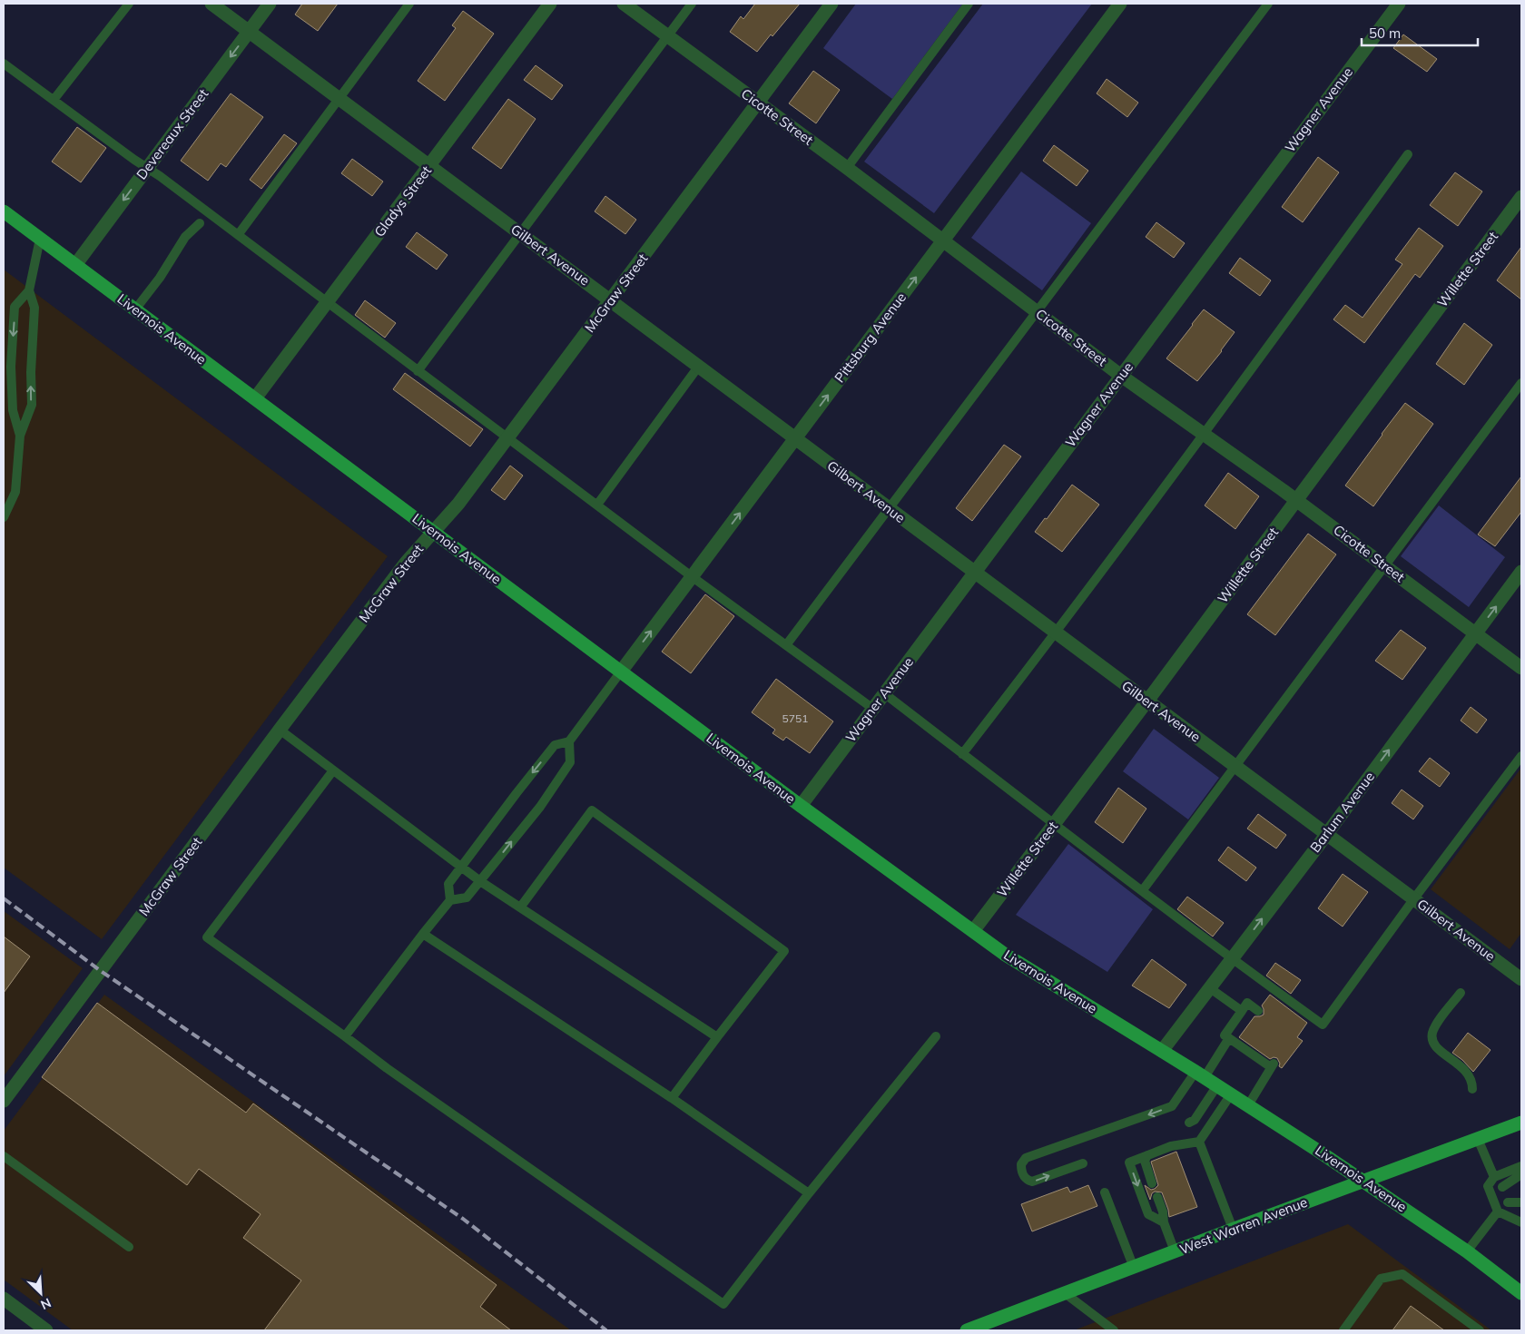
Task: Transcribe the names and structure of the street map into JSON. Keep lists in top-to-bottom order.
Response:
{
  "streets": {
    "main road": ["Livernois Avenue", "West Warren Avenue"],
    "street": [
      "Wagner Avenue",
      "Cicotte Street",
      "Devereaux Street",
      "Gladys Street",
      "Gilbert Avenue",
      "Willette Street",
      "McGraw Street",
      "Pittsburg Avenue",
      "Barlum Avenue"
    ]
  },
  "crossings": [
    ["Wagner Avenue", "Cicotte Street"],
    ["Wagner Avenue", "Gilbert Avenue"],
    ["Wagner Avenue", "Livernois Avenue"],
    ["Cicotte Street", "Willette Street"],
    ["Cicotte Street", "McGraw Street"],
    ["Cicotte Street", "Pittsburg Avenue"],
    ["Cicotte Street", "Barlum Avenue"],
    ["Devereaux Street", "Gilbert Avenue"],
    ["Devereaux Street", "Livernois Avenue"],
    ["Gladys Street", "Gilbert Avenue"],
    ["Gladys Street", "Livernois Avenue"],
    ["Gilbert Avenue", "Willette Street"],
    ["Gilbert Avenue", "McGraw Street"],
    ["Gilbert Avenue", "Pittsburg Avenue"],
    ["Gilbert Avenue", "Barlum Avenue"],
    ["Willette Street", "Livernois Avenue"],
    ["McGraw Street", "Livernois Avenue"],
    ["Livernois Avenue", "Pittsburg Avenue"],
    ["Livernois Avenue", "Barlum Avenue"],
    ["Livernois Avenue", "West Warren Avenue"]
  ],
  "one_way": ["Devereaux Street", "Pittsburg Avenue", "Barlum Avenue"],
  "house_numbers": ["5751"],
  "scale_bar": "50 m",
  "north": "bottom right"
}
